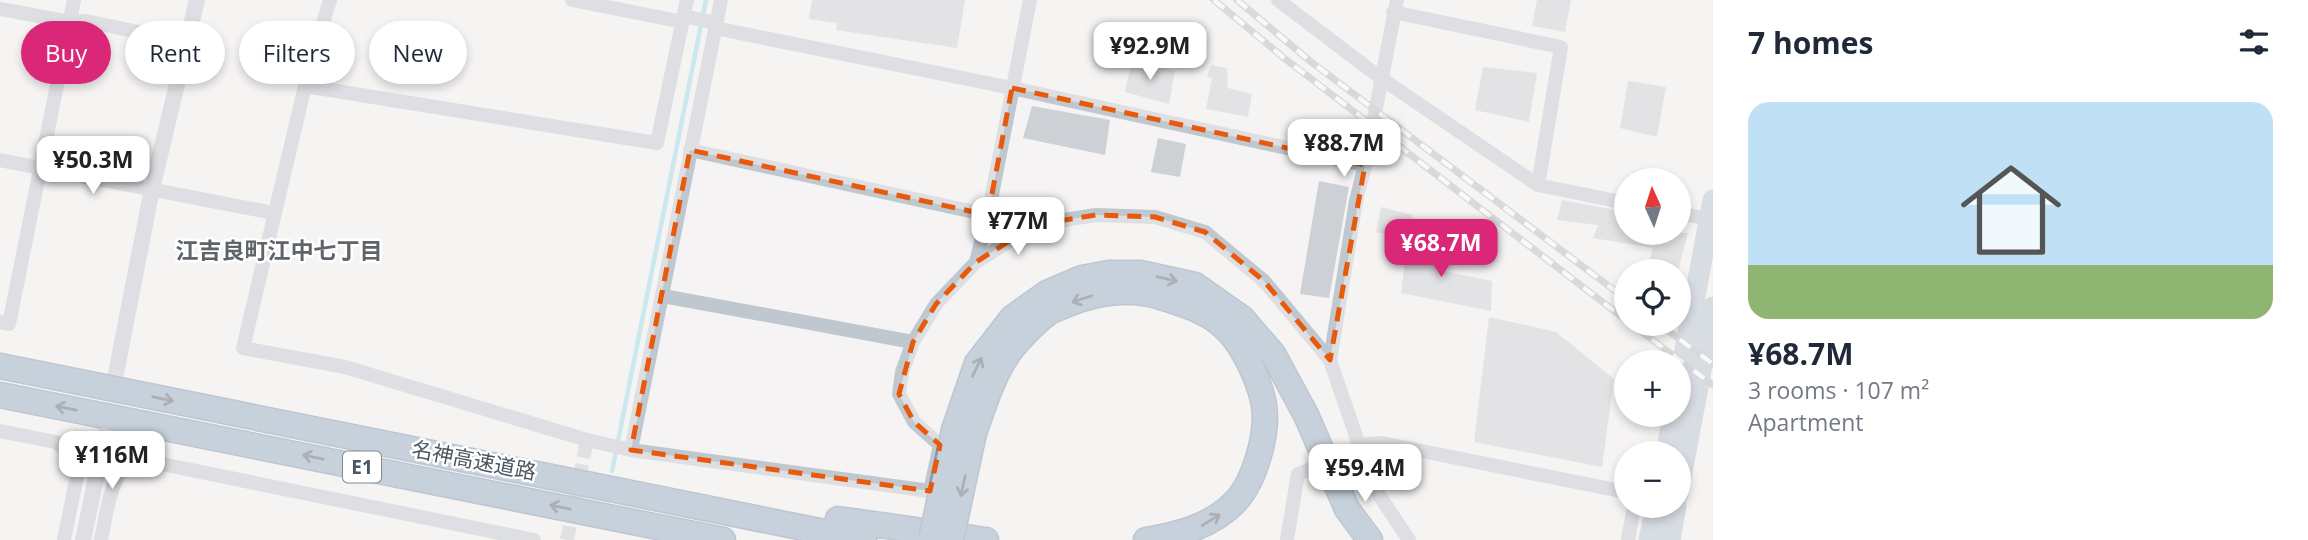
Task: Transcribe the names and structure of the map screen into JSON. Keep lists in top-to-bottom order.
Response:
{
  "streets": {
    "highway": ["名神高速道路", "E1"]
  },
  "districts": ["江吉良町江中七丁目"],
  "north": "top",
  "page": {
    "heading": "7 homes",
    "chip": [
      "Buy",
      "Rent",
      "Filters",
      "New"
    ],
    "price": [
      "¥92.9M",
      "¥88.7M",
      "¥50.3M",
      "¥77M",
      "¥68.7M",
      "¥116M",
      "¥59.4M"
    ],
    "list": [
      {
        "name": "¥68.7M",
        "note": "3 rooms · 107 m² · Apartment"
      }
    ],
    "map_buttons": ["+", "−"]
  }
}
